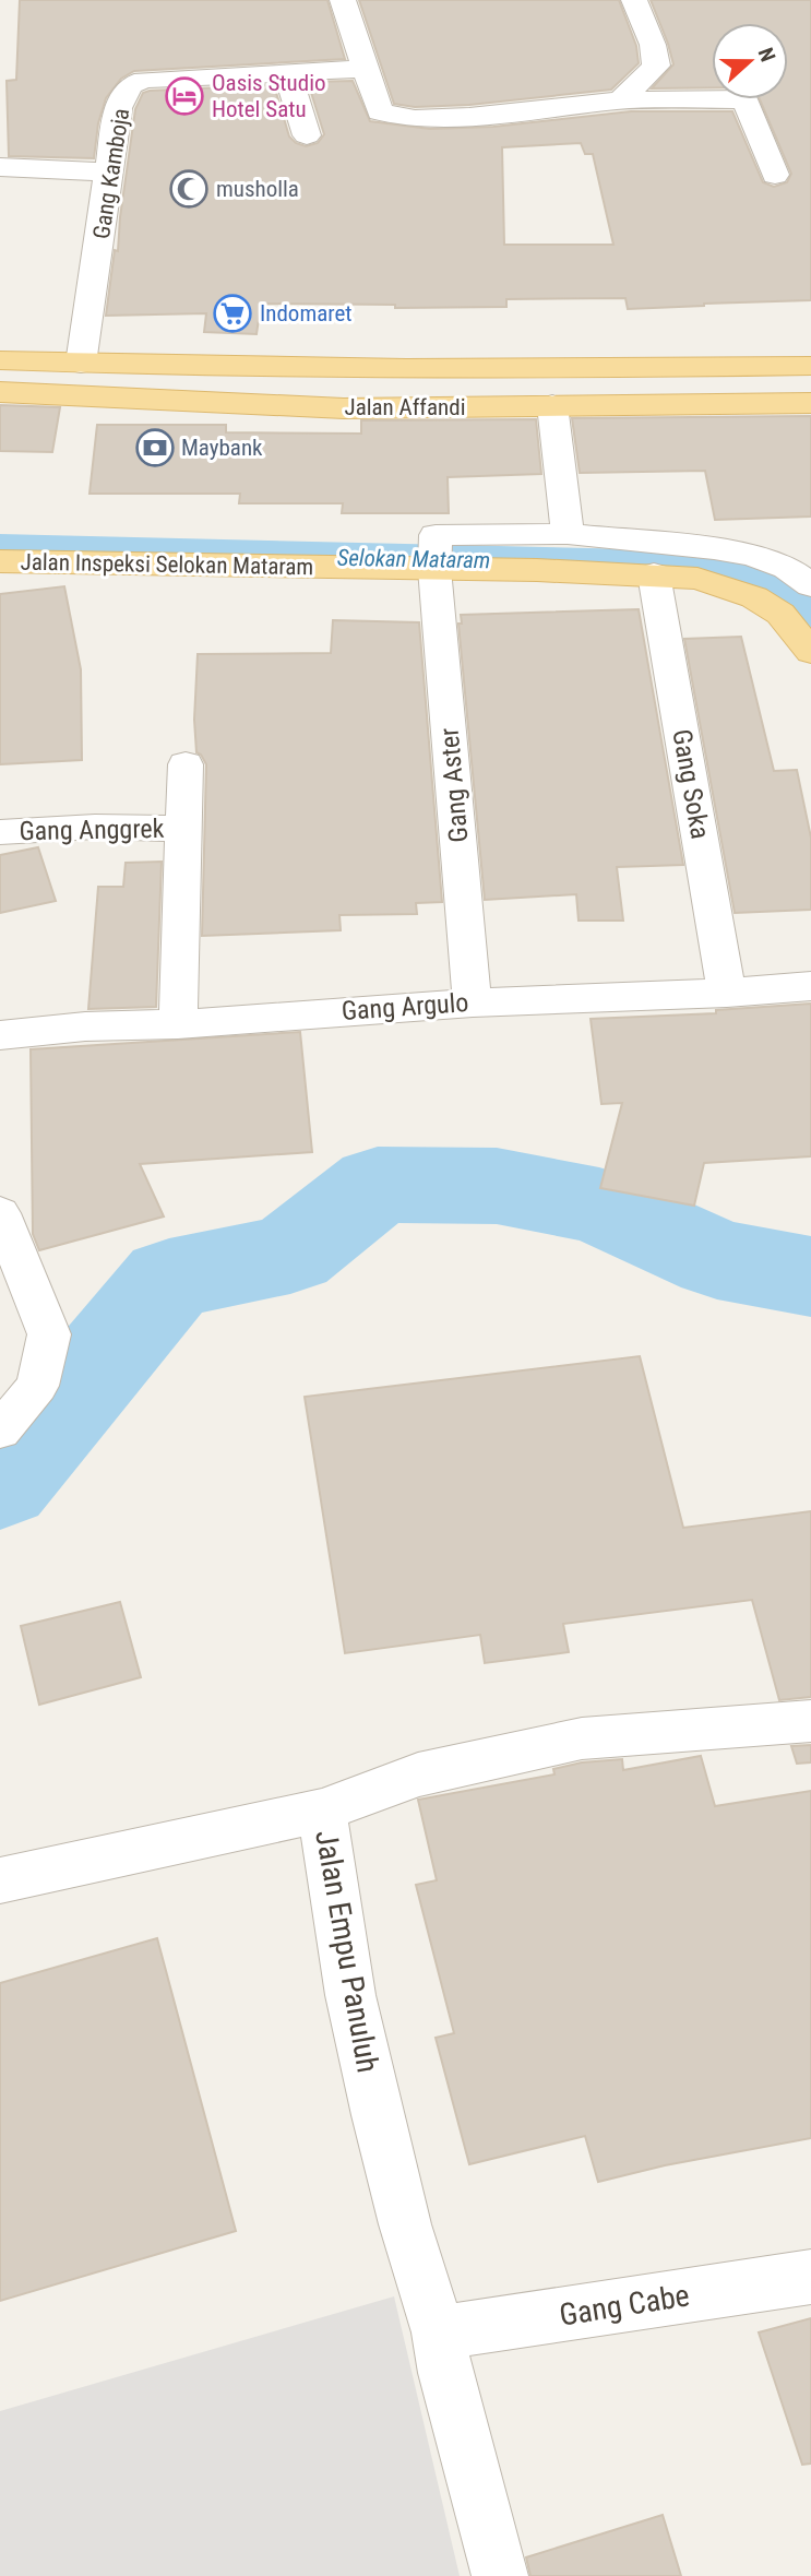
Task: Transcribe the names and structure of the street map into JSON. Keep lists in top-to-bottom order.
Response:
{
  "streets": {
    "main road": ["Jalan Affandi", "Jalan Inspeksi Selokan Mataram"],
    "street": [
      "Gang Kamboja",
      "Gang Soka",
      "Gang Aster",
      "Gang Anggrek",
      "Gang Argulo",
      "Jalan Empu Panuluh",
      "Gang Cabe"
    ]
  },
  "crossings": [
    ["Gang Kamboja", "Jalan Affandi"],
    ["Jalan Inspeksi Selokan Mataram", "Gang Soka"],
    ["Jalan Inspeksi Selokan Mataram", "Gang Aster"],
    ["Gang Soka", "Gang Argulo"],
    ["Gang Aster", "Gang Argulo"],
    ["Jalan Empu Panuluh", "Gang Cabe"]
  ],
  "water": ["Selokan Mataram"],
  "places": {
    "hotel": ["Oasis Studio Hotel Satu"],
    "mosque": ["musholla"],
    "supermarket": ["Indomaret"],
    "bank": ["Maybank"]
  },
  "north": "right"
}
